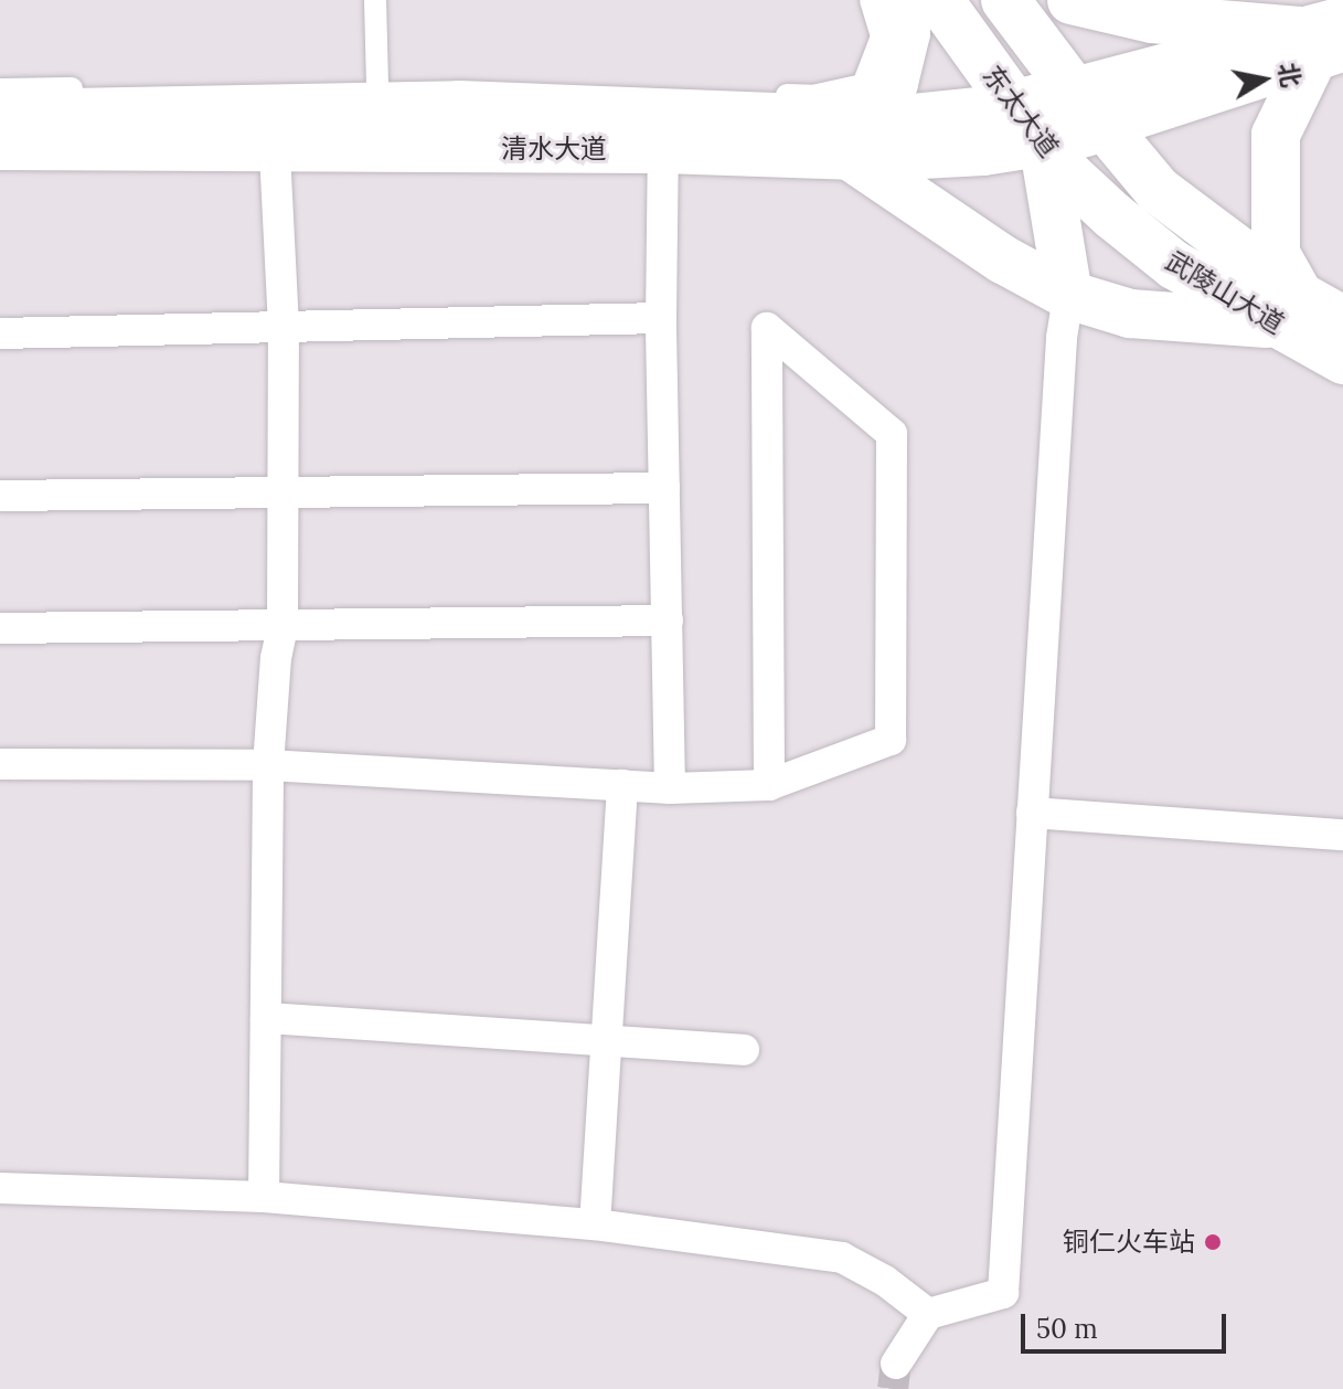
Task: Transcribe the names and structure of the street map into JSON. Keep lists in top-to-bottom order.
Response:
{
  "streets": {
    "main road": ["东太大道", "清水大道", "武陵山大道"]
  },
  "crossings": [
    ["东太大道", "清水大道"],
    ["东太大道", "武陵山大道"]
  ],
  "places": ["铜仁火车站"],
  "scale_bar": "50 m",
  "north": "right"
}
